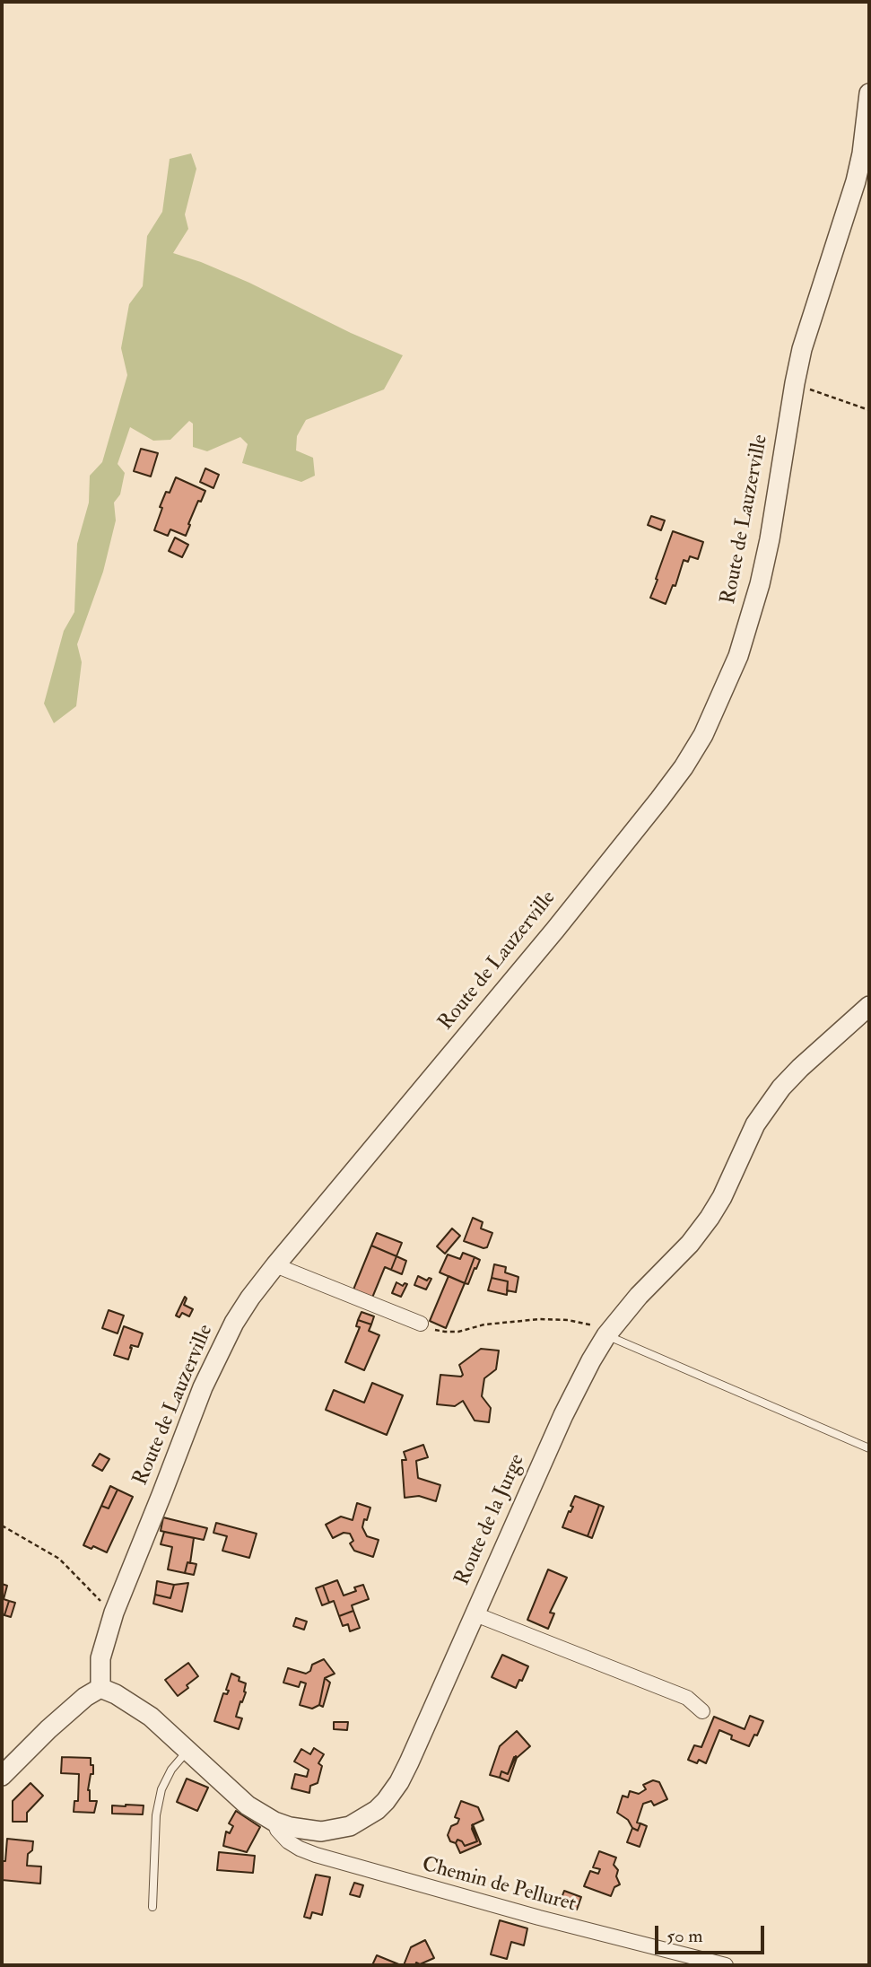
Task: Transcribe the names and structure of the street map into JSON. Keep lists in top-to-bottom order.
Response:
{
  "streets": {
    "street": ["Route de Lauzerville", "Route de la Jurge", "Chemin de Pelluret"]
  },
  "crossings": [
    ["Route de Lauzerville", "Route de la Jurge"],
    ["Route de la Jurge", "Chemin de Pelluret"]
  ],
  "scale_bar": "50 m"
}
